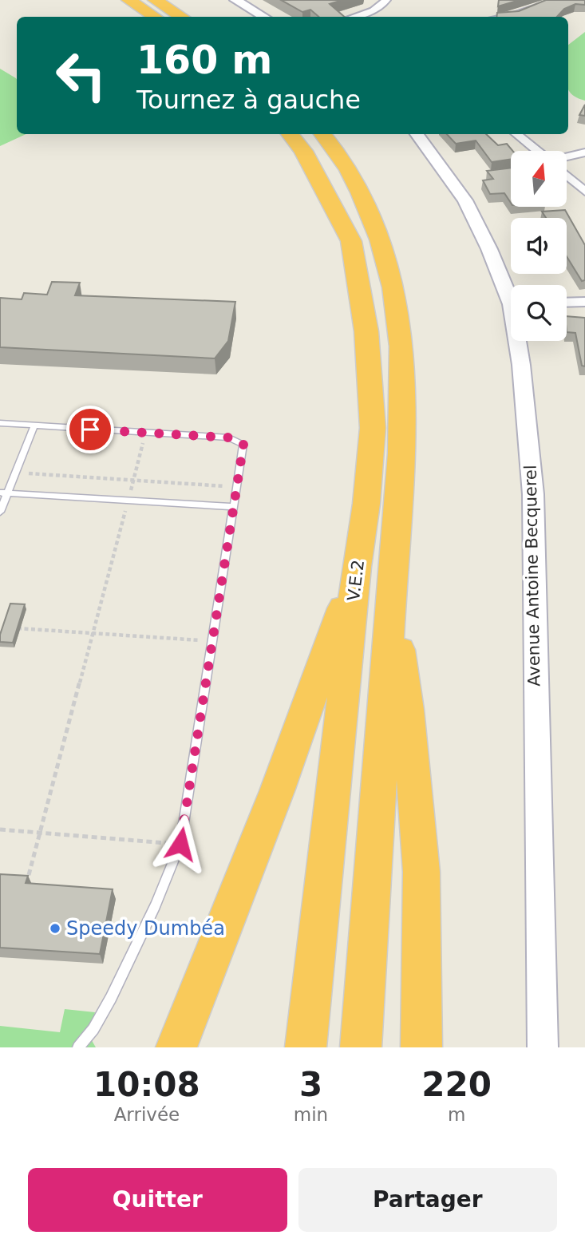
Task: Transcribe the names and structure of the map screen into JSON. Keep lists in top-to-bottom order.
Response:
{
  "streets": {
    "highway": ["V.E.2"],
    "street": ["Avenue Antoine Becquerel"]
  },
  "places": ["Speedy Dumbéa"],
  "north": "top",
  "page": {
    "turn": ["160 m", "Tournez à gauche"],
    "eta": [
      "10:08",
      "Arrivée",
      "3",
      "min",
      "220",
      "m"
    ],
    "buttons": ["Quitter", "Partager"]
  }
}
